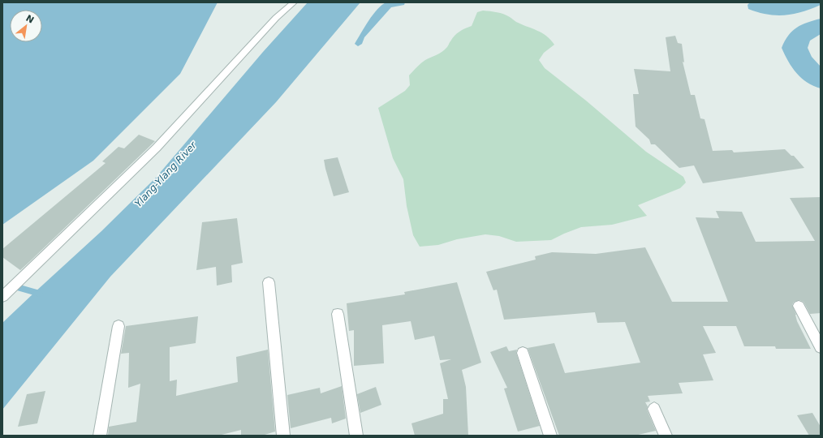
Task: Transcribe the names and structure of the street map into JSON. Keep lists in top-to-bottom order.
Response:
{
  "water": ["Ylang-Ylang River"],
  "north": "top right"
}
